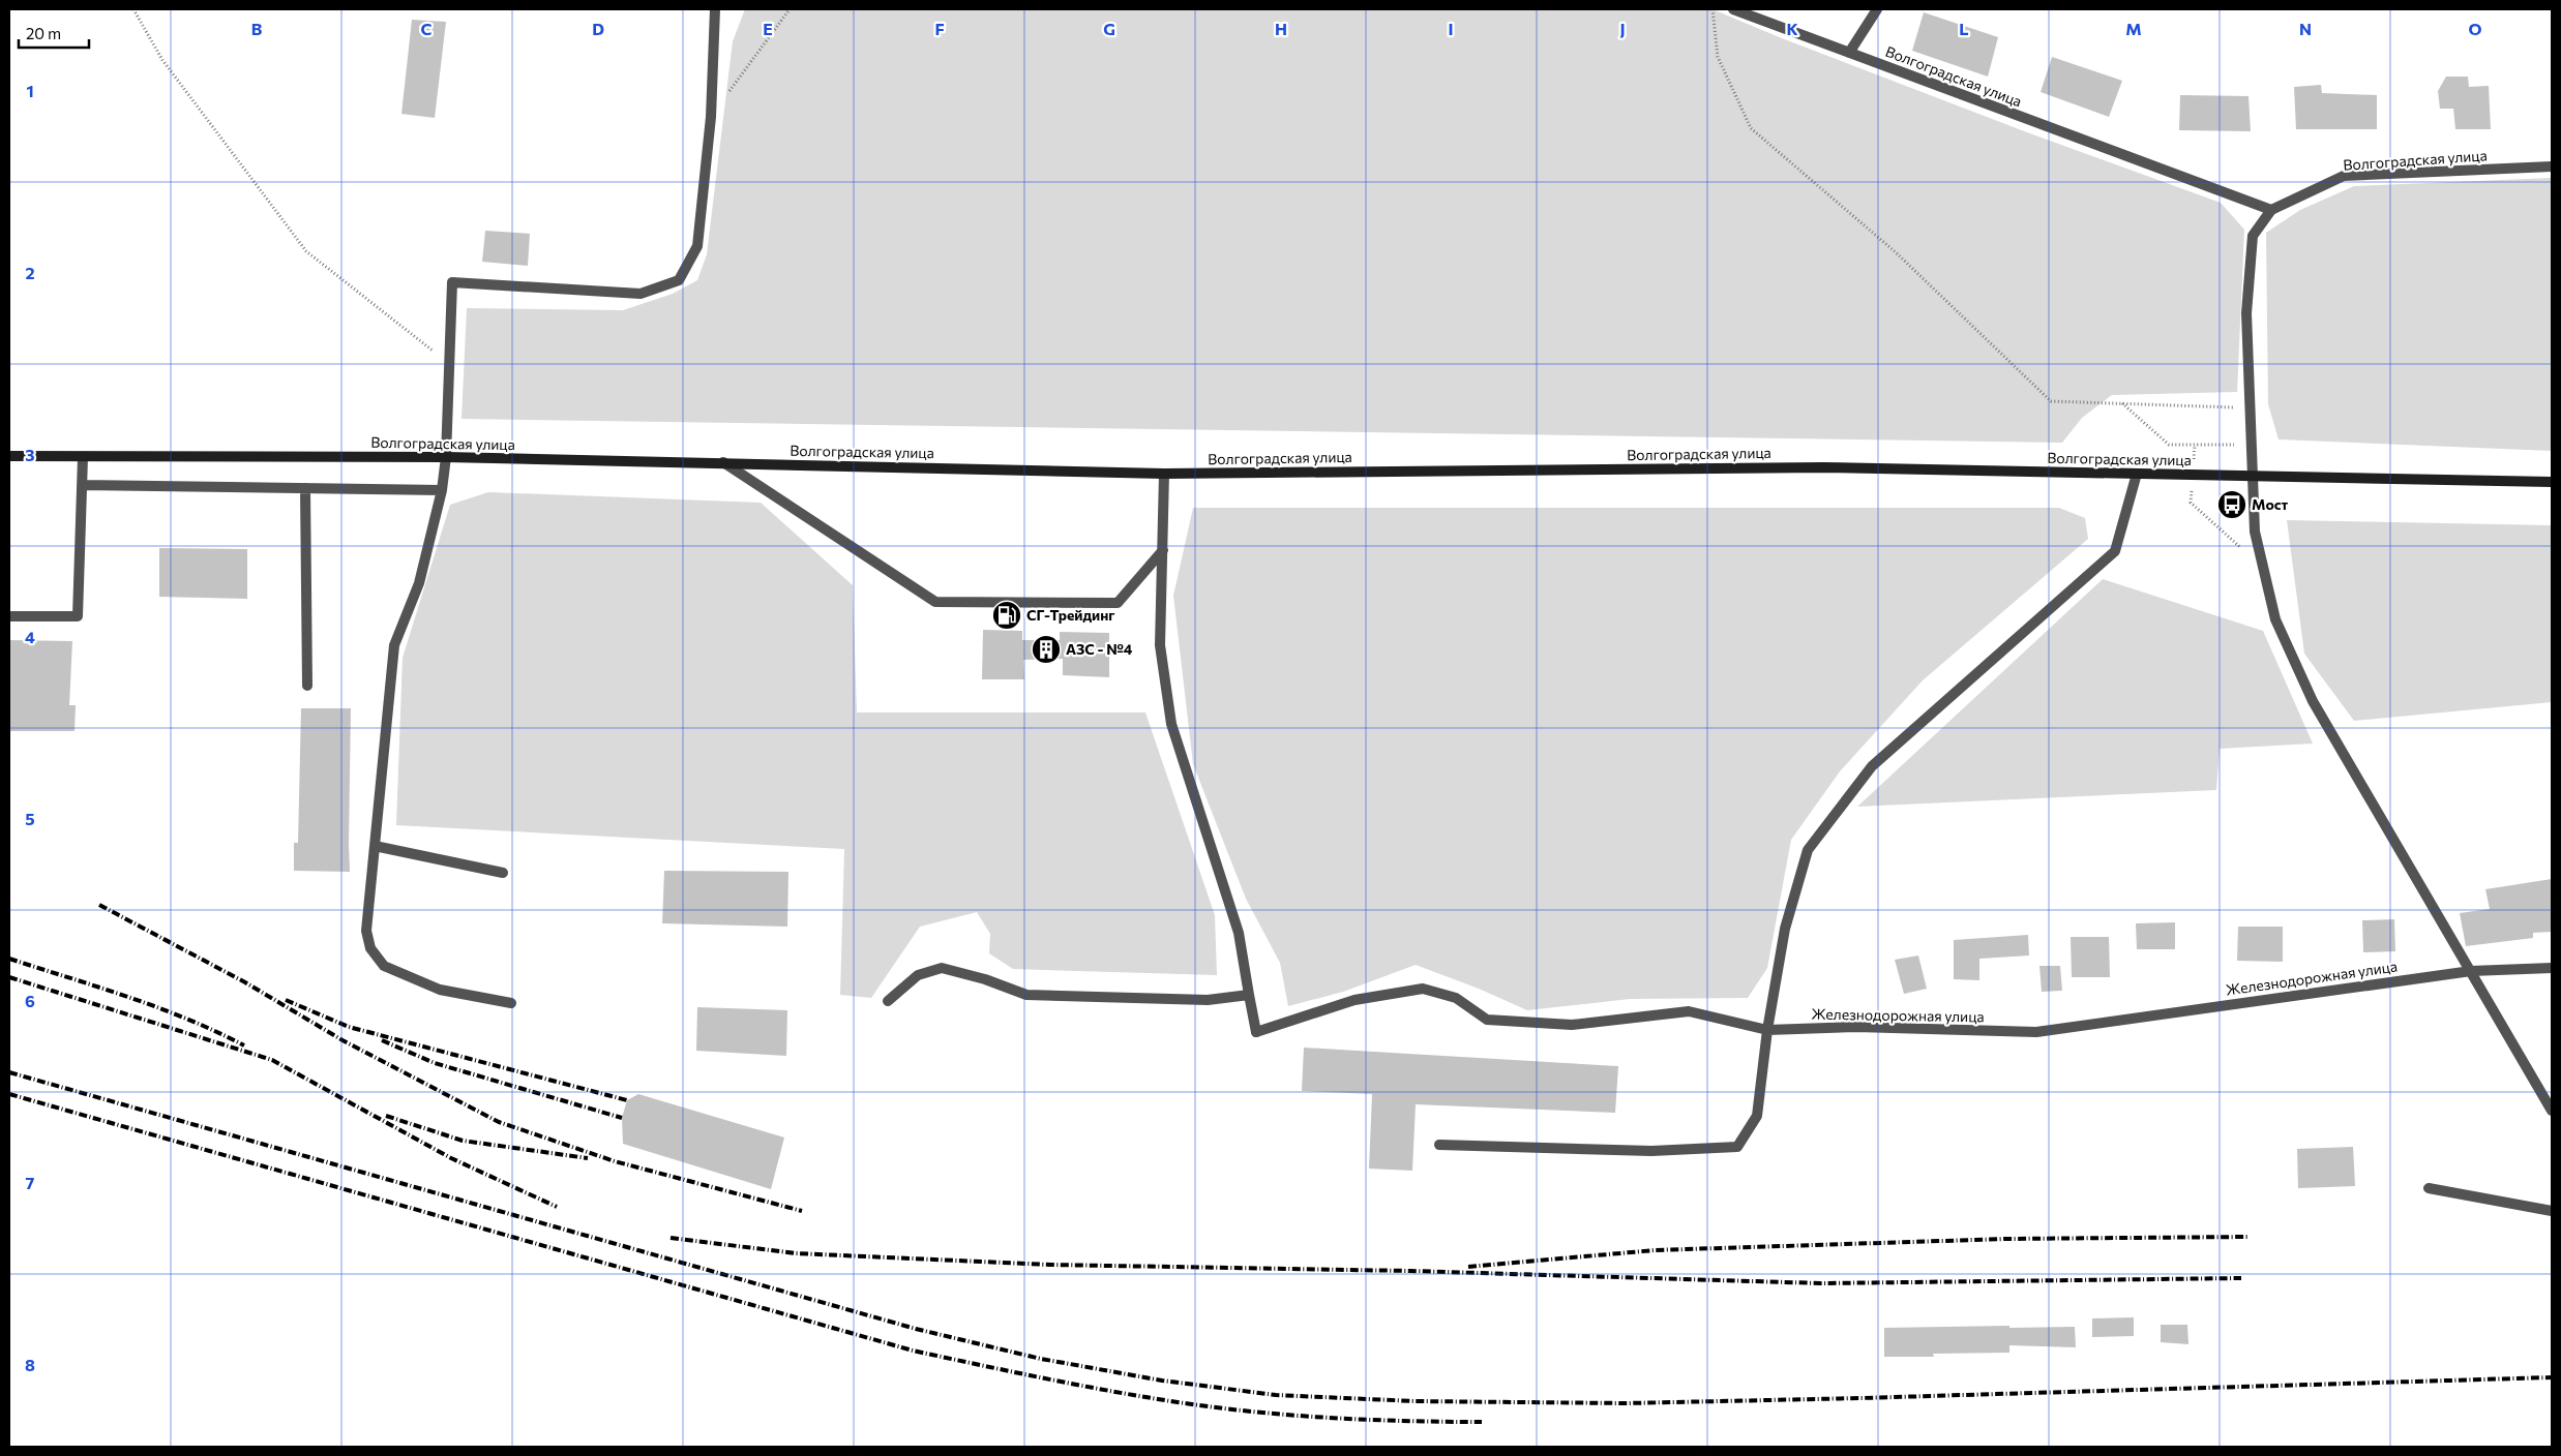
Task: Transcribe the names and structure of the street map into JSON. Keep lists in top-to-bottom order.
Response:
{
  "streets": {
    "main road": ["Волгоградская улица"],
    "street": ["Железнодорожная улица"]
  },
  "places": {
    "bus stop": ["Мост"],
    "fuel station": ["СГ-Трейдинг"],
    "building": ["АЗС - №4"]
  },
  "scale_bar": "20 m",
  "grid": {
    "columns": [
      "B",
      "C",
      "D",
      "E",
      "F",
      "G",
      "H",
      "I",
      "J",
      "K",
      "L",
      "M",
      "N",
      "O"
    ],
    "rows": [
      "1",
      "2",
      "3",
      "4",
      "5",
      "6",
      "7",
      "8"
    ]
  }
}
